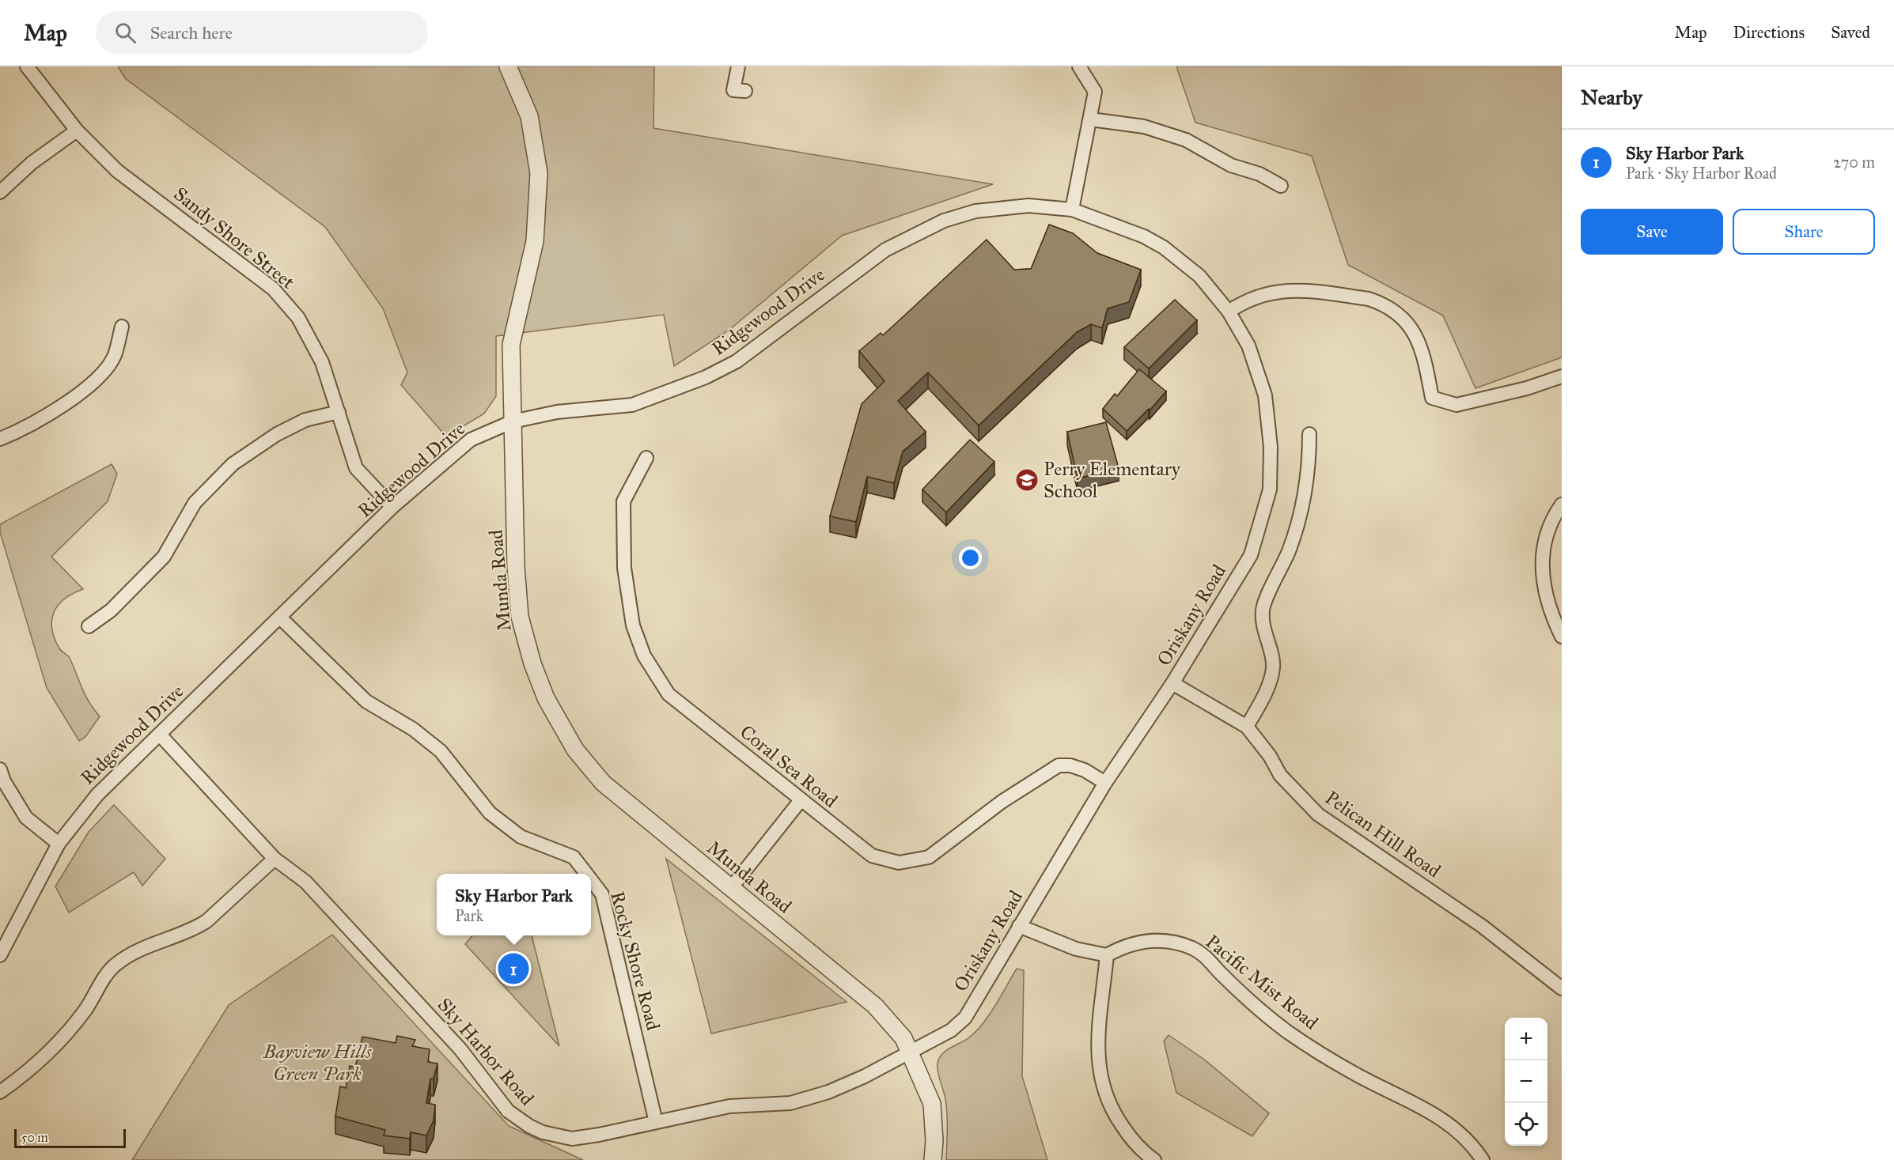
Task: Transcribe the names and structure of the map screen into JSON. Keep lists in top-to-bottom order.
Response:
{
  "streets": {
    "street": [
      "Sandy Shore Street",
      "Ridgewood Drive",
      "Munda Road",
      "Oriskany Road",
      "Coral Sea Road",
      "Pelican Hill Road",
      "Rocky Shore Road",
      "Pacific Mist Road",
      "Sky Harbor Road"
    ]
  },
  "crossings": [
    ["Sandy Shore Street", "Ridgewood Drive"],
    ["Ridgewood Drive", "Munda Road"],
    ["Ridgewood Drive", "Oriskany Road"],
    ["Ridgewood Drive", "Rocky Shore Road"],
    ["Ridgewood Drive", "Sky Harbor Road"],
    ["Munda Road", "Oriskany Road"],
    ["Munda Road", "Sky Harbor Road"],
    ["Oriskany Road", "Coral Sea Road"],
    ["Oriskany Road", "Pelican Hill Road"],
    ["Oriskany Road", "Sky Harbor Road"],
    ["Rocky Shore Road", "Sky Harbor Road"]
  ],
  "parks": ["Bayview Hills Green Park"],
  "places": {
    "school or university": ["Perry Elementary School"]
  },
  "scale_bar": "50 m",
  "page": {
    "header": "Map",
    "search": "Search here",
    "nav": ["Map", "Directions", "Saved"],
    "heading": "Nearby",
    "list": [
      {
        "mark": "1",
        "name": "Sky Harbor Park",
        "note": "Park · Sky Harbor Road",
        "value": "270 m"
      }
    ],
    "buttons": ["Save", "Share"],
    "popup": ["Sky Harbor Park", "Park"],
    "pins": "1",
    "map_buttons": ["+", "−"],
    "scale": "50 m"
  }
}
